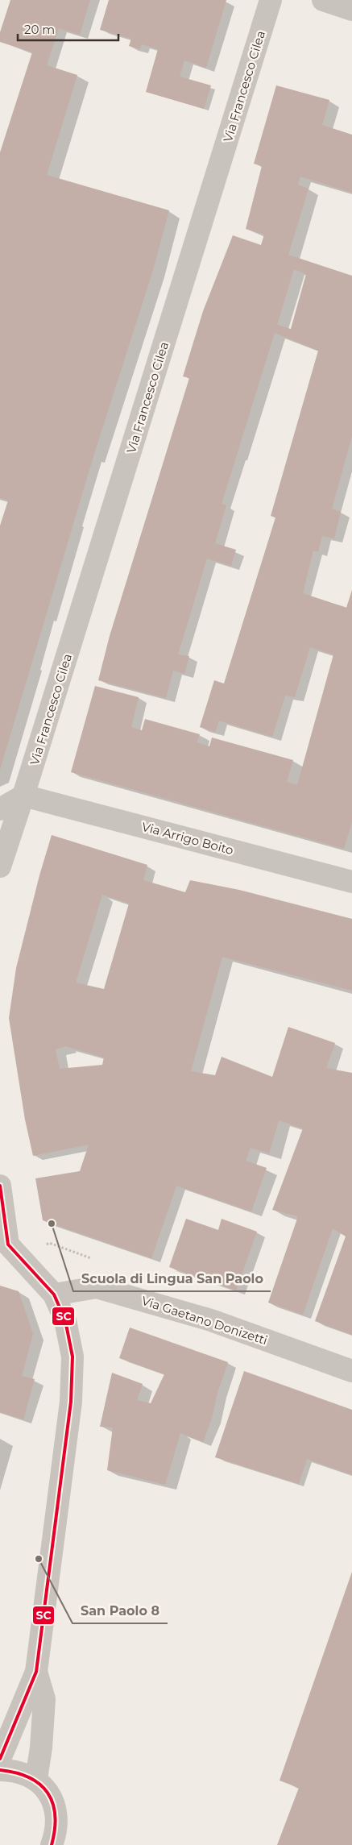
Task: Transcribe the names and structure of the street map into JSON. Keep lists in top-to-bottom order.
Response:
{
  "streets": {
    "street": ["Via Francesco Cilea", "Via Arrigo Boito", "Via Gaetano Donizetti"]
  },
  "crossings": [
    ["Via Francesco Cilea", "Via Arrigo Boito"]
  ],
  "places": ["Scuola di Lingua San Paolo", "San Paolo 8"],
  "lines": ["transit line SC"],
  "scale_bar": "20 m"
}
